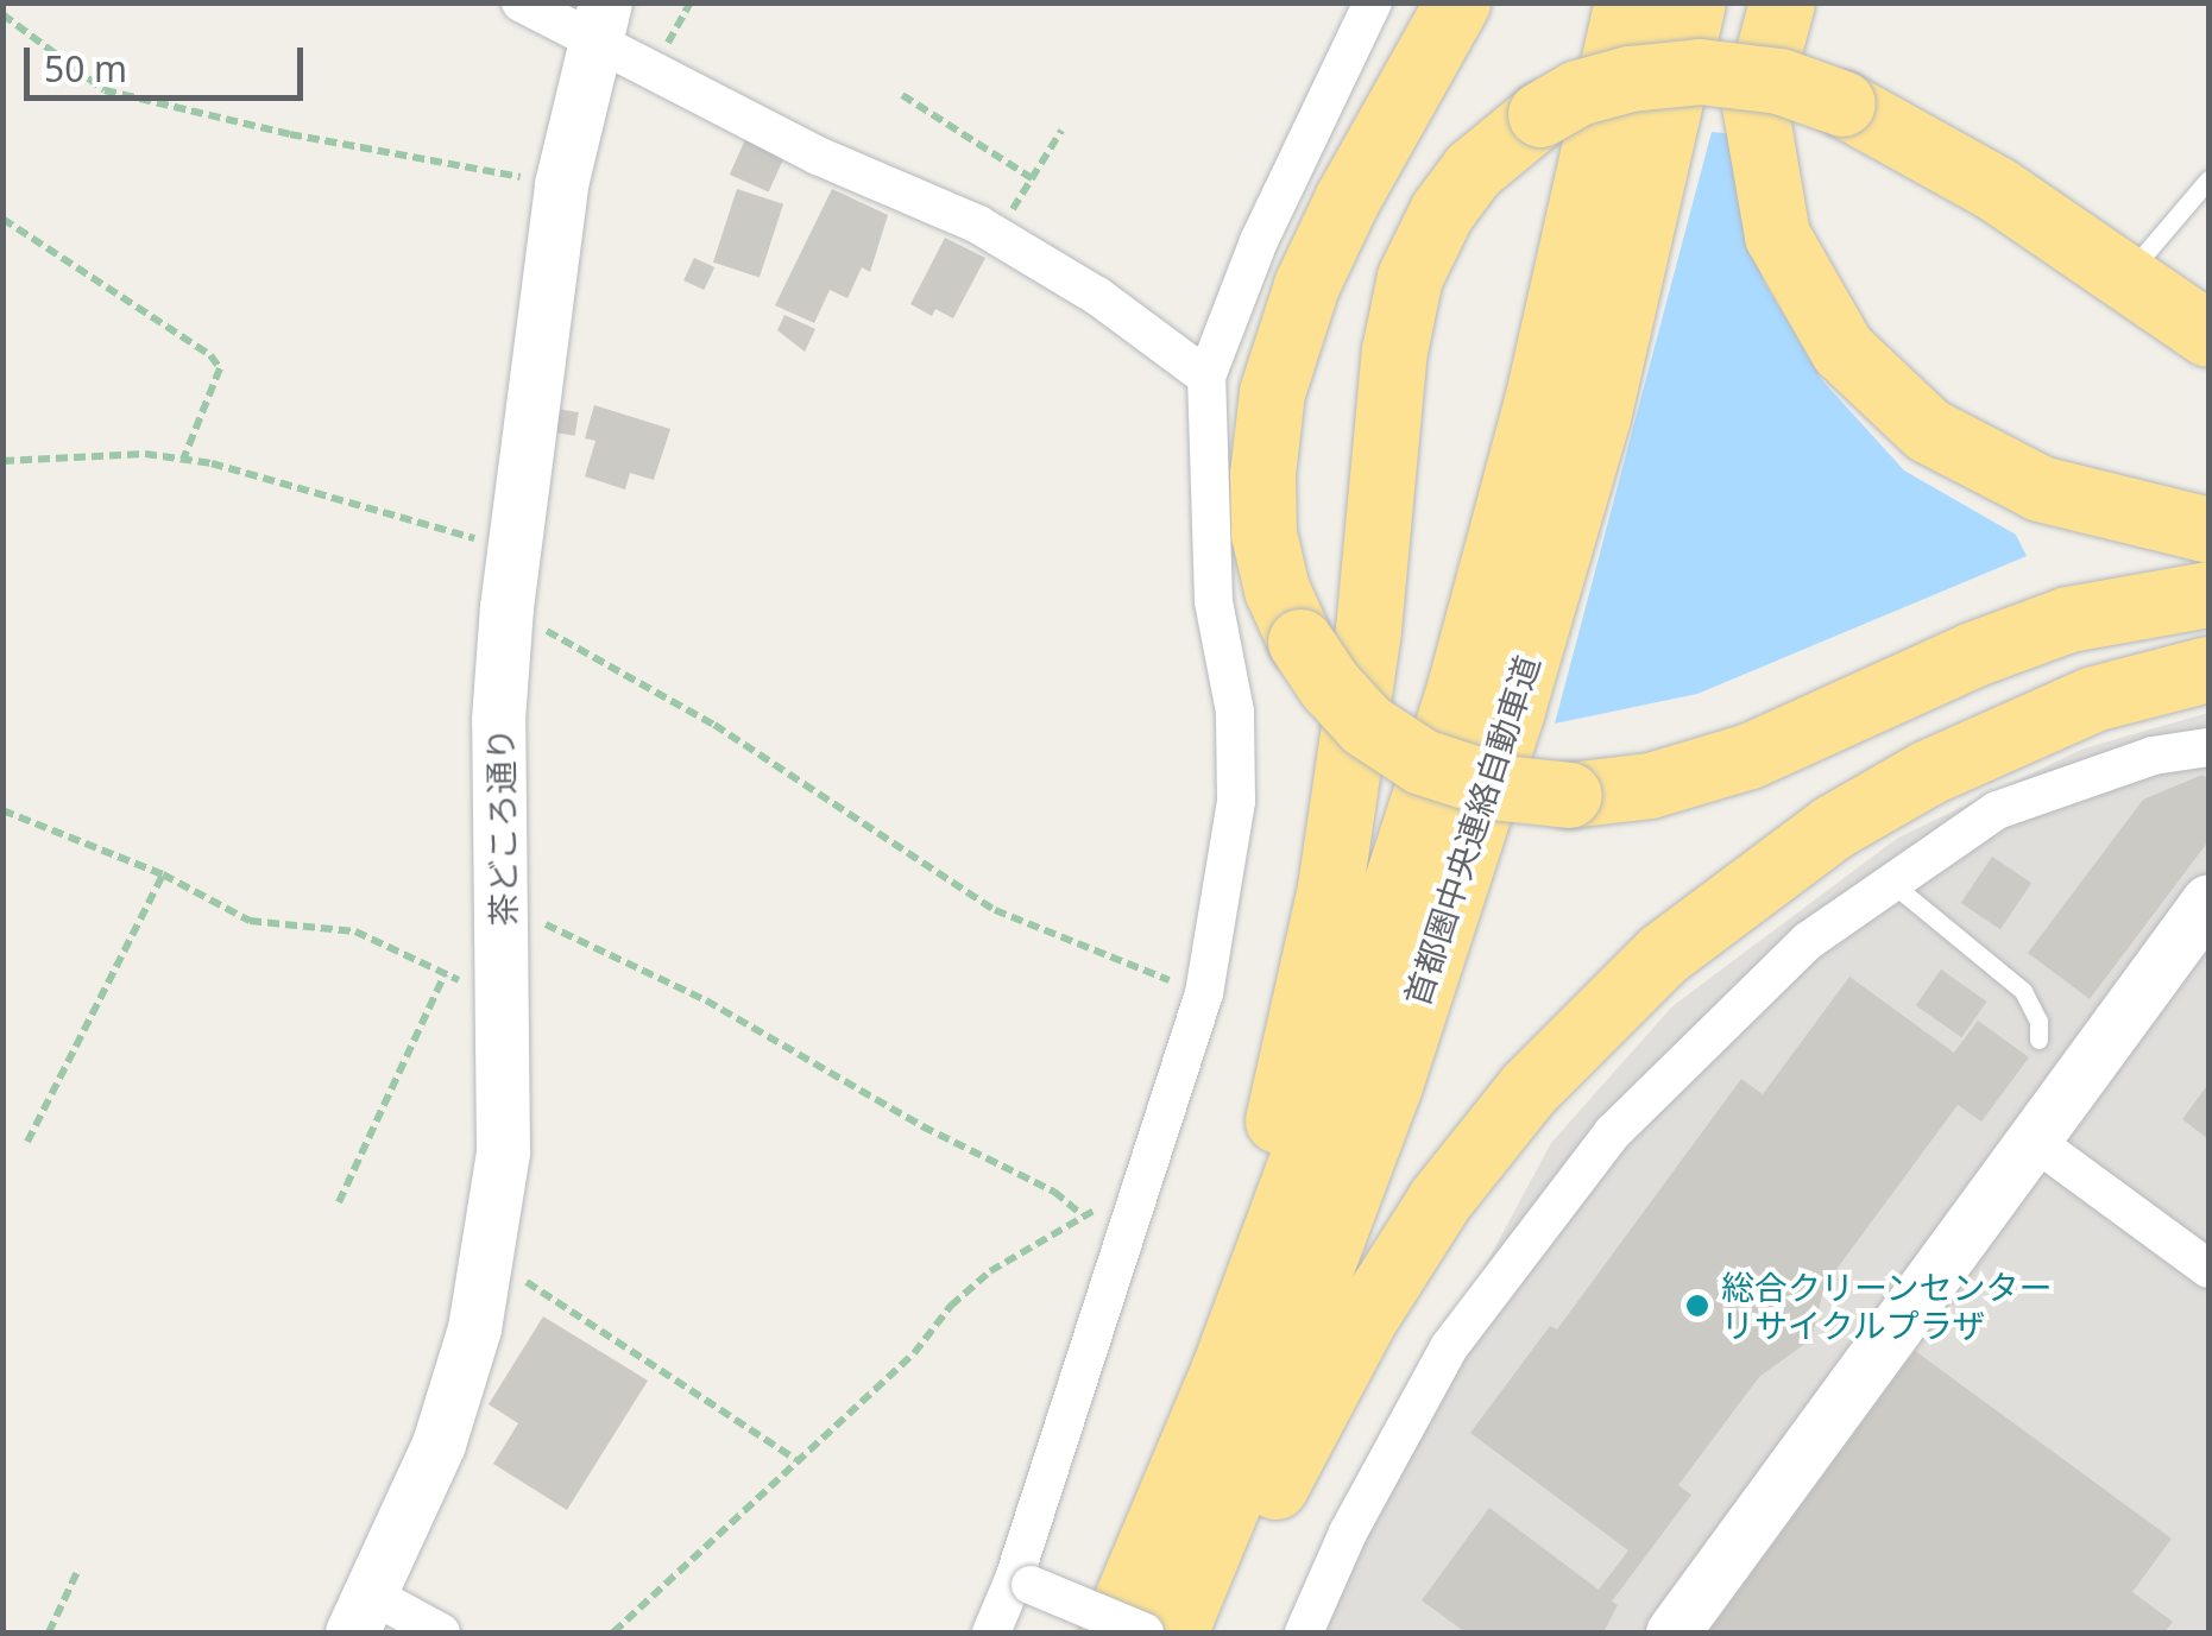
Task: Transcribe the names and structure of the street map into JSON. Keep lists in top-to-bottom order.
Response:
{
  "streets": {
    "highway": ["首都圏中央連絡自動車道"],
    "street": ["茶どころ通り"]
  },
  "places": ["総合クリーンセンター リサイクルプラザ"],
  "scale_bar": "50 m"
}
